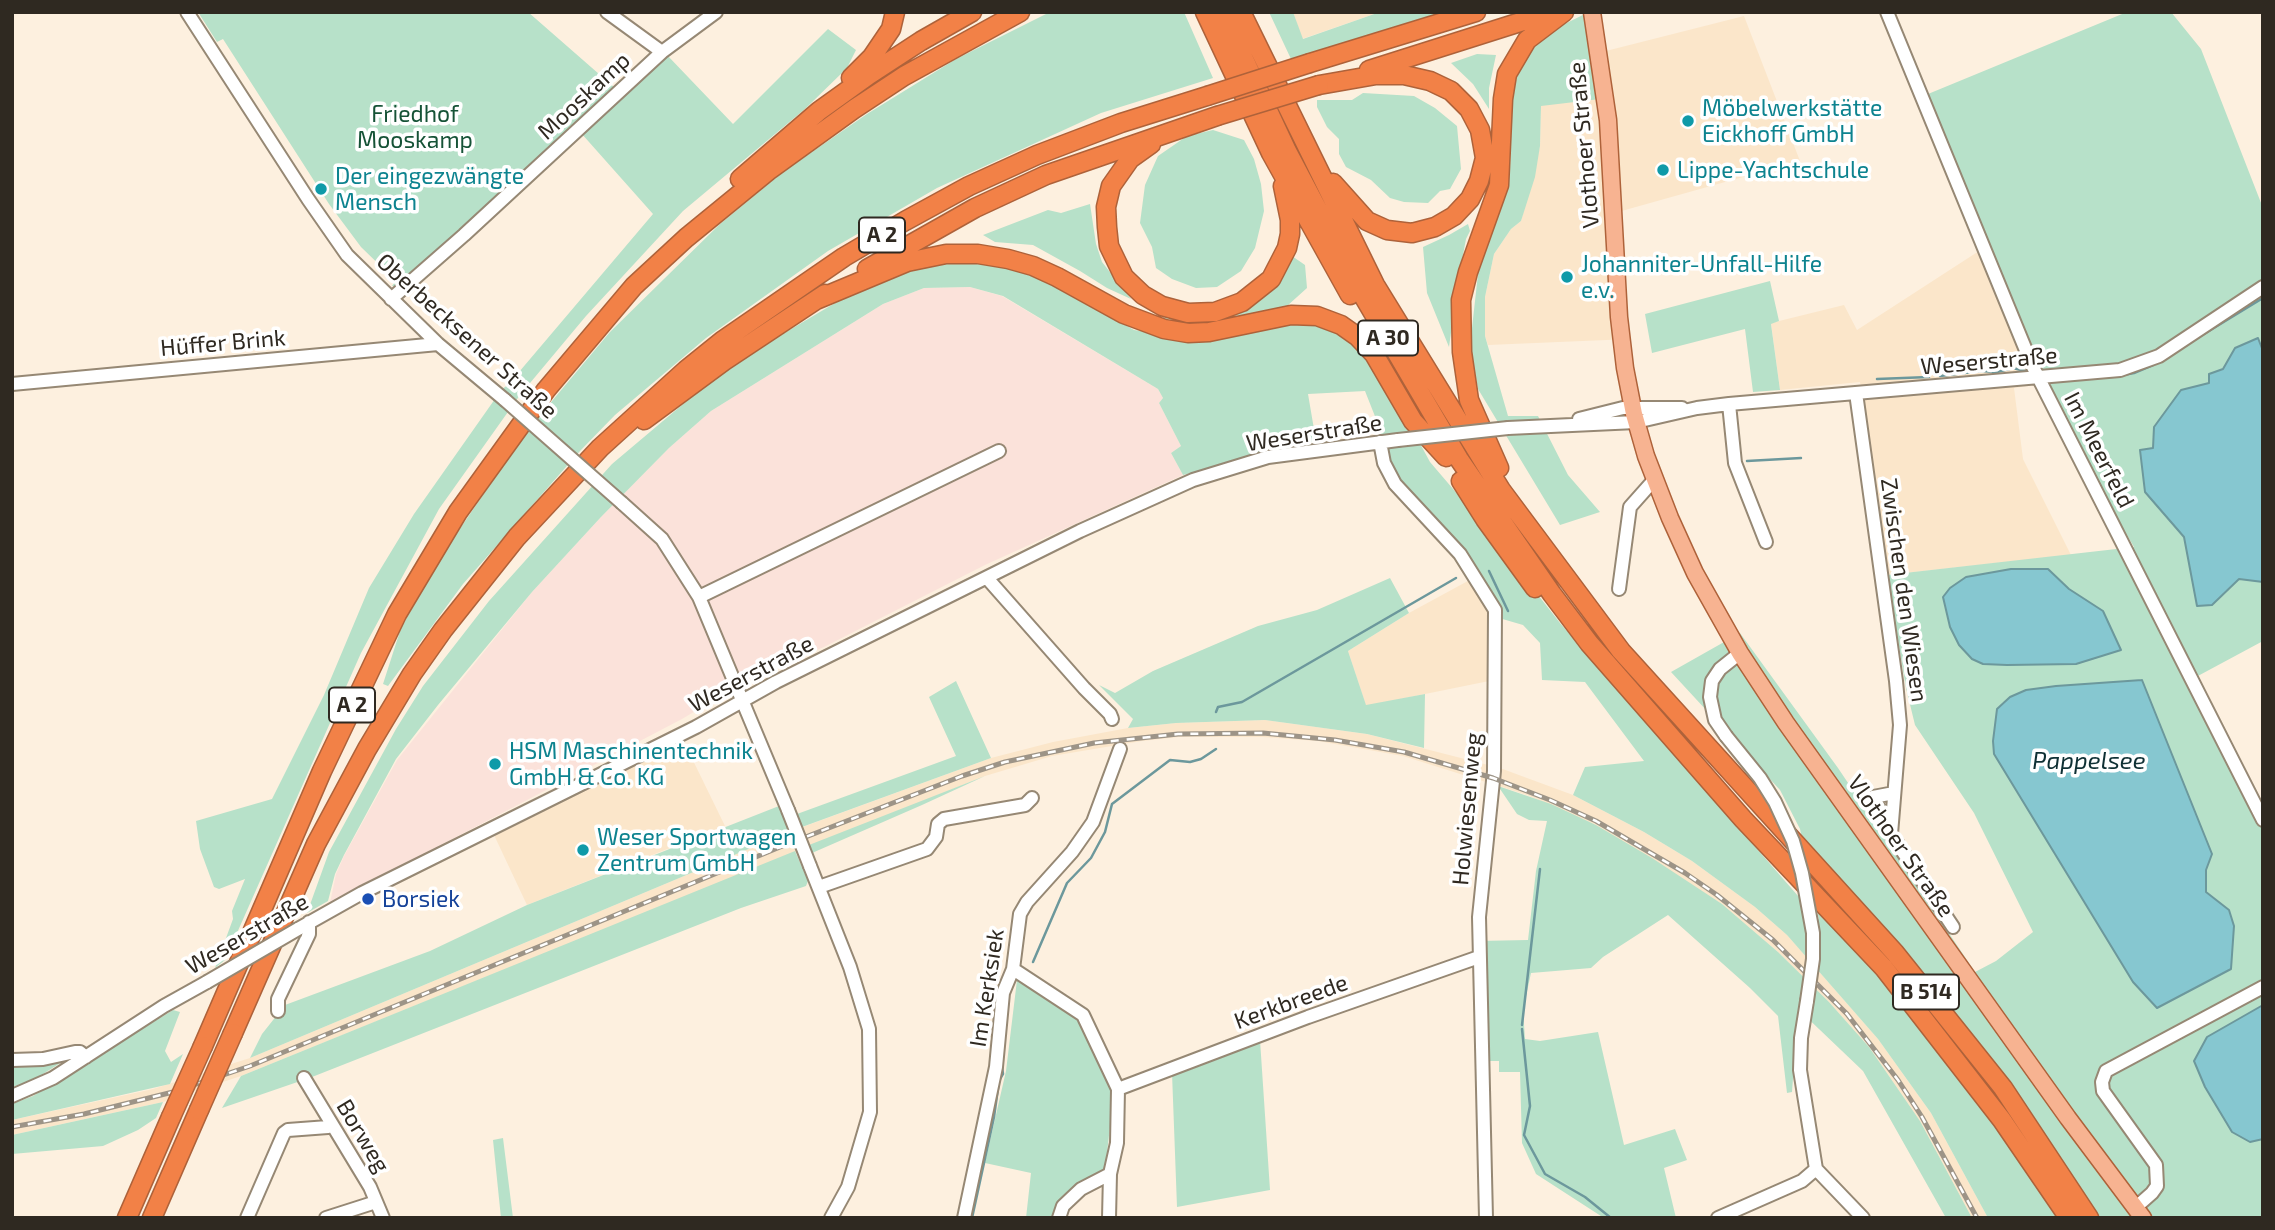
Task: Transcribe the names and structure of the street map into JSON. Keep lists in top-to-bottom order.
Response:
{
  "streets": {
    "highway": ["A 2", "A 30", "B 514"],
    "main road": ["Vlothoer Straße"],
    "street": [
      "Mooskamp",
      "Oberbecksener Straße",
      "Hüffer Brink",
      "Weserstraße",
      "Im Meerfeld",
      "Zwischen den Wiesen",
      "Holwiesenweg",
      "Im Kerksiek",
      "Kerkbreede",
      "Borweg"
    ]
  },
  "crossings": [
    ["Mooskamp", "Oberbecksener Straße"],
    ["Vlothoer Straße", "Weserstraße"],
    ["Oberbecksener Straße", "Hüffer Brink"],
    ["Oberbecksener Straße", "Weserstraße"],
    ["A 30", "B 514"],
    ["Weserstraße", "Im Meerfeld"],
    ["Weserstraße", "Zwischen den Wiesen"],
    ["Weserstraße", "Holwiesenweg"],
    ["Holwiesenweg", "Kerkbreede"]
  ],
  "water": ["Pappelsee"],
  "parks": ["Friedhof Mooskamp"],
  "places": [
    "Möbelwerkstätte Eickhoff GmbH",
    "Lippe-Yachtschule",
    "Der eingezwängte Mensch",
    "Johanniter-Unfall-Hilfe e.v.",
    "HSM Maschinentechnik GmbH & Co. KG",
    "Weser Sportwagen Zentrum GmbH",
    "Borsiek"
  ]
}
